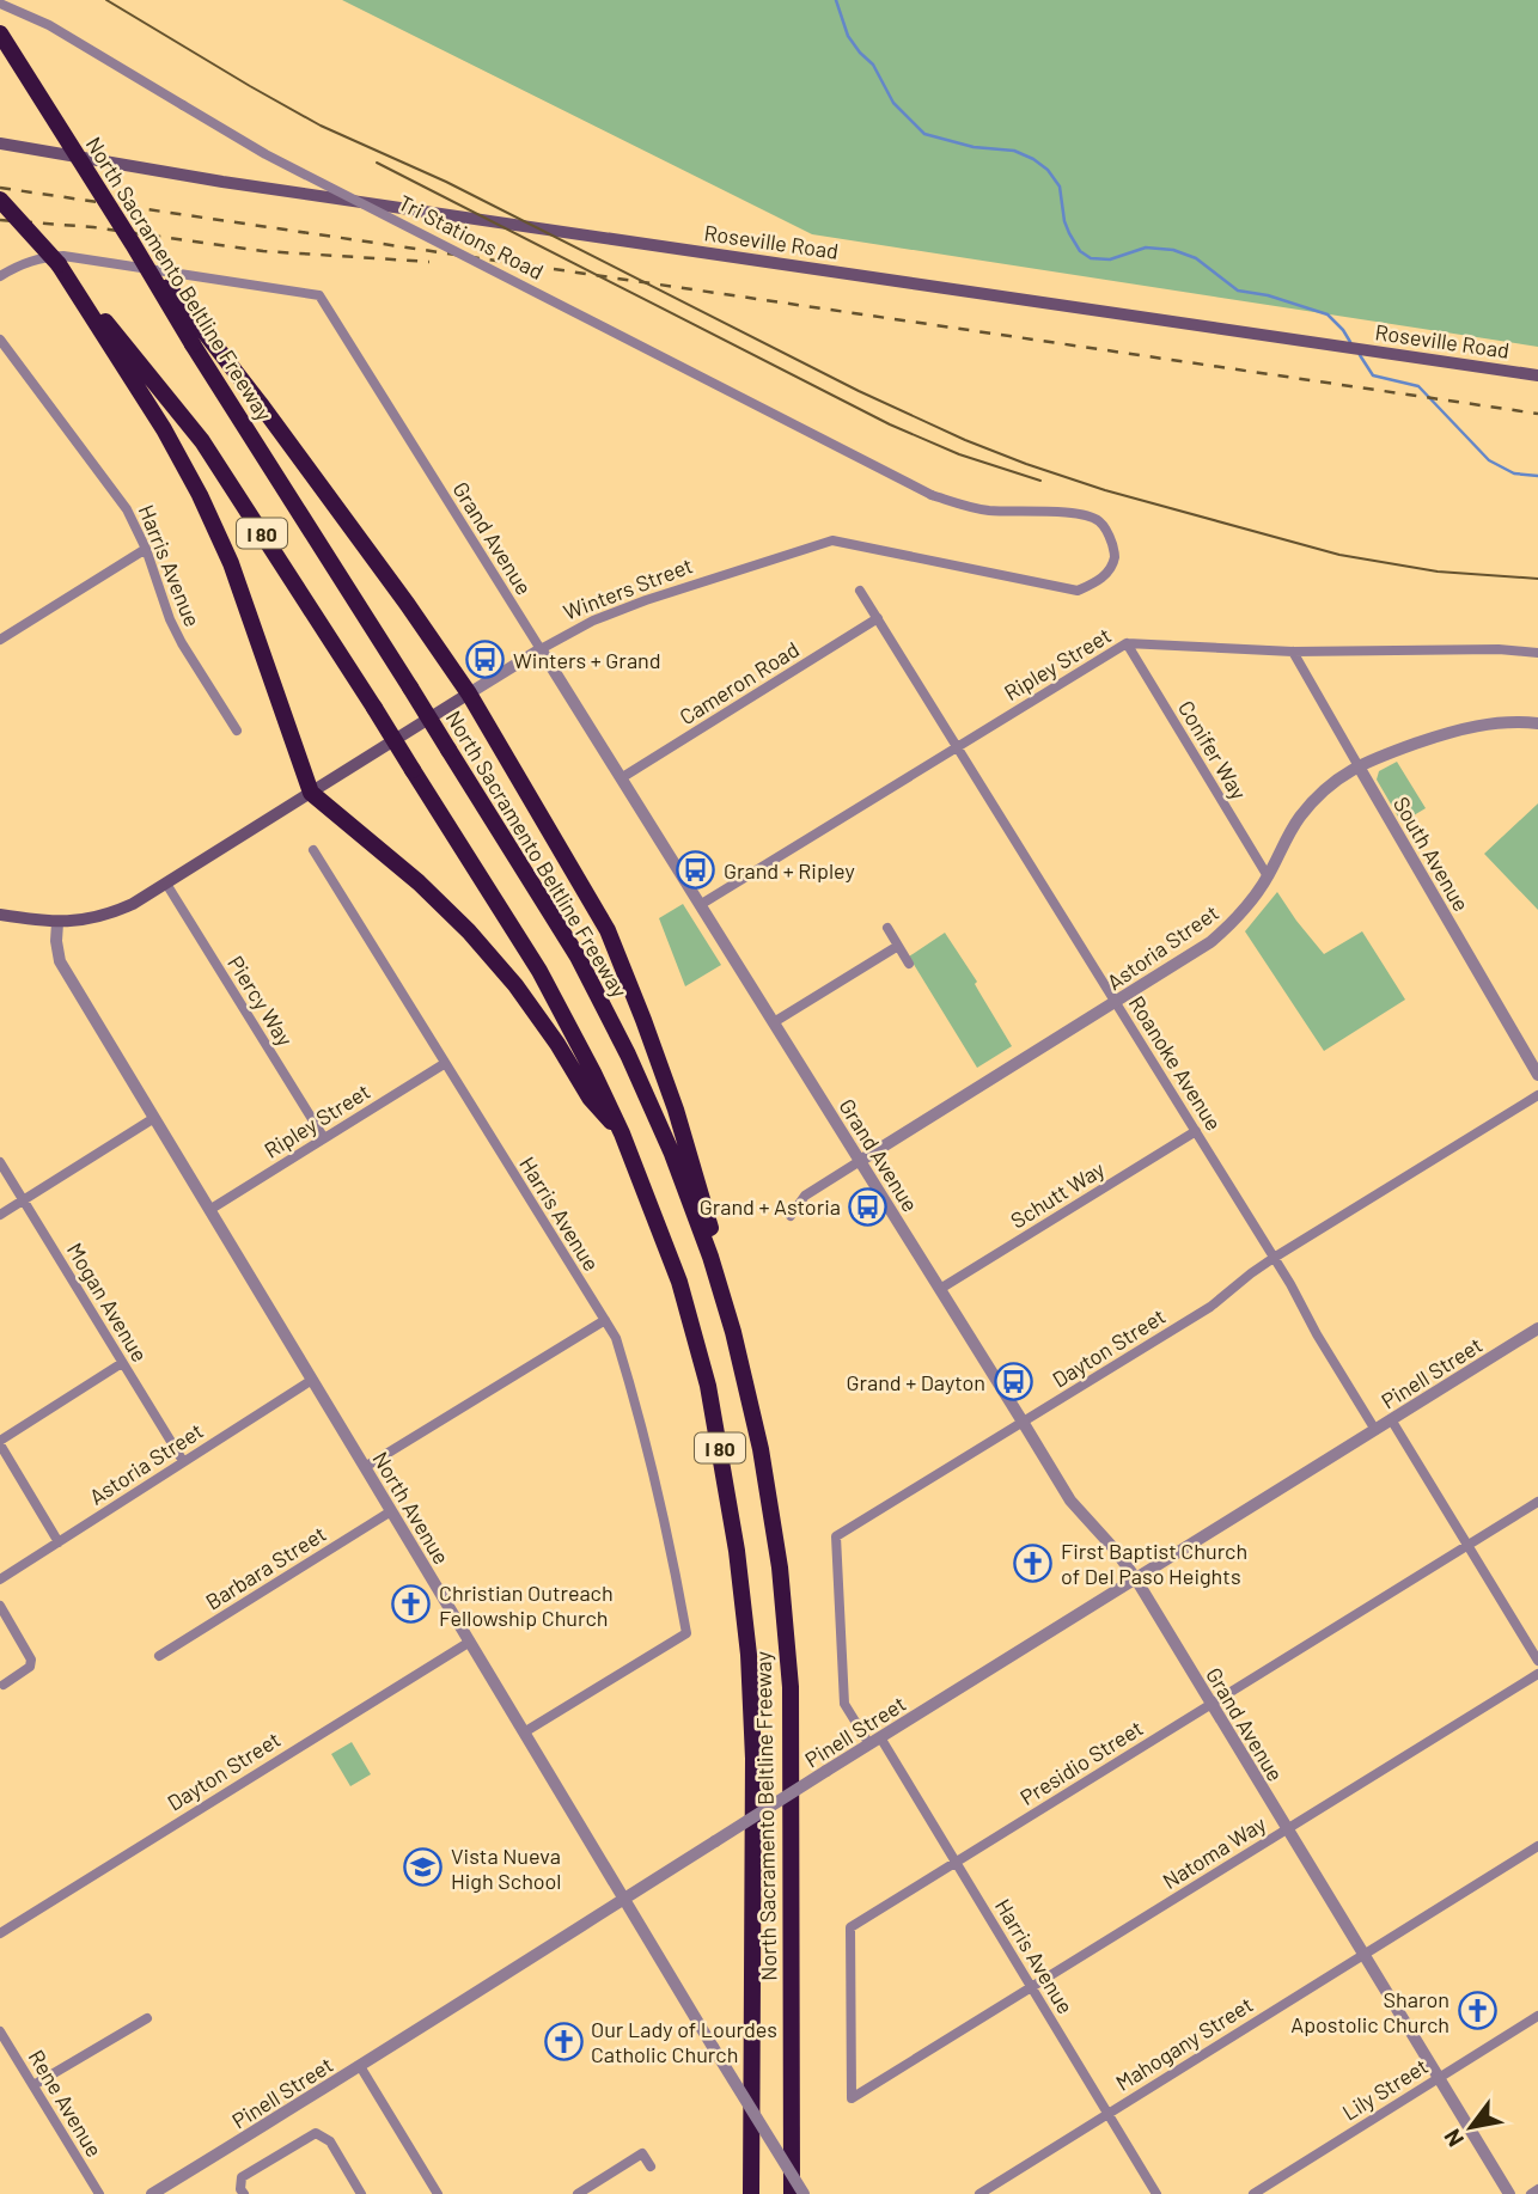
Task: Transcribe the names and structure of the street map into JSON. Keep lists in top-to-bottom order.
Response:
{
  "streets": {
    "highway": ["North Sacramento Beltline Freeway", "I 80"],
    "main road": ["Roseville Road", "Winters Street"],
    "street": [
      "Tri Stations Road",
      "Grand Avenue",
      "Harris Avenue",
      "Ripley Street",
      "Cameron Road",
      "Conifer Way",
      "South Avenue",
      "Astoria Street",
      "Piercy Way",
      "Roanoke Avenue",
      "Schutt Way",
      "Mogan Avenue",
      "Dayton Street",
      "Pinell Street",
      "North Avenue",
      "Barbara Street",
      "Presidio Street",
      "Natoma Way",
      "Mahogany Street",
      "Lily Street",
      "Rene Avenue"
    ]
  },
  "crossings": [
    ["Tri Stations Road", "Winters Street"],
    ["Grand Avenue", "Winters Street"],
    ["Grand Avenue", "Ripley Street"],
    ["Grand Avenue", "Cameron Road"],
    ["Grand Avenue", "Astoria Street"],
    ["Grand Avenue", "Schutt Way"],
    ["Grand Avenue", "Dayton Street"],
    ["Grand Avenue", "Pinell Street"],
    ["Grand Avenue", "Presidio Street"],
    ["Grand Avenue", "Natoma Way"],
    ["Grand Avenue", "Mahogany Street"],
    ["Grand Avenue", "Lily Street"],
    ["Harris Avenue", "Ripley Street"],
    ["Harris Avenue", "Dayton Street"],
    ["Harris Avenue", "Pinell Street"],
    ["Harris Avenue", "North Avenue"],
    ["Harris Avenue", "Presidio Street"],
    ["Harris Avenue", "Natoma Way"],
    ["Harris Avenue", "Mahogany Street"],
    ["Winters Street", "Piercy Way"],
    ["Winters Street", "North Avenue"],
    ["Ripley Street", "Conifer Way"],
    ["Ripley Street", "South Avenue"],
    ["Ripley Street", "Piercy Way"],
    ["Ripley Street", "Roanoke Avenue"],
    ["Ripley Street", "North Avenue"],
    ["Cameron Road", "Roanoke Avenue"],
    ["Conifer Way", "Astoria Street"],
    ["South Avenue", "Astoria Street"],
    ["Astoria Street", "Roanoke Avenue"],
    ["Astoria Street", "Mogan Avenue"],
    ["Astoria Street", "North Avenue"],
    ["Roanoke Avenue", "Schutt Way"],
    ["Roanoke Avenue", "Dayton Street"],
    ["Roanoke Avenue", "Pinell Street"],
    ["Dayton Street", "North Avenue"],
    ["Pinell Street", "North Avenue"],
    ["North Avenue", "Barbara Street"],
    ["Presidio Street", "Natoma Way"]
  ],
  "places": {
    "bus stop": [
      "Winters + Grand",
      "Grand + Ripley",
      "Grand + Astoria",
      "Grand + Dayton"
    ],
    "church": [
      "First Baptist Church of Del Paso Heights",
      "Christian Outreach Fellowship Church",
      "Sharon Apostolic Church",
      "Our Lady of Lourdes Catholic Church"
    ],
    "school or university": ["Vista Nueva High School"]
  },
  "north": "bottom left"
}
